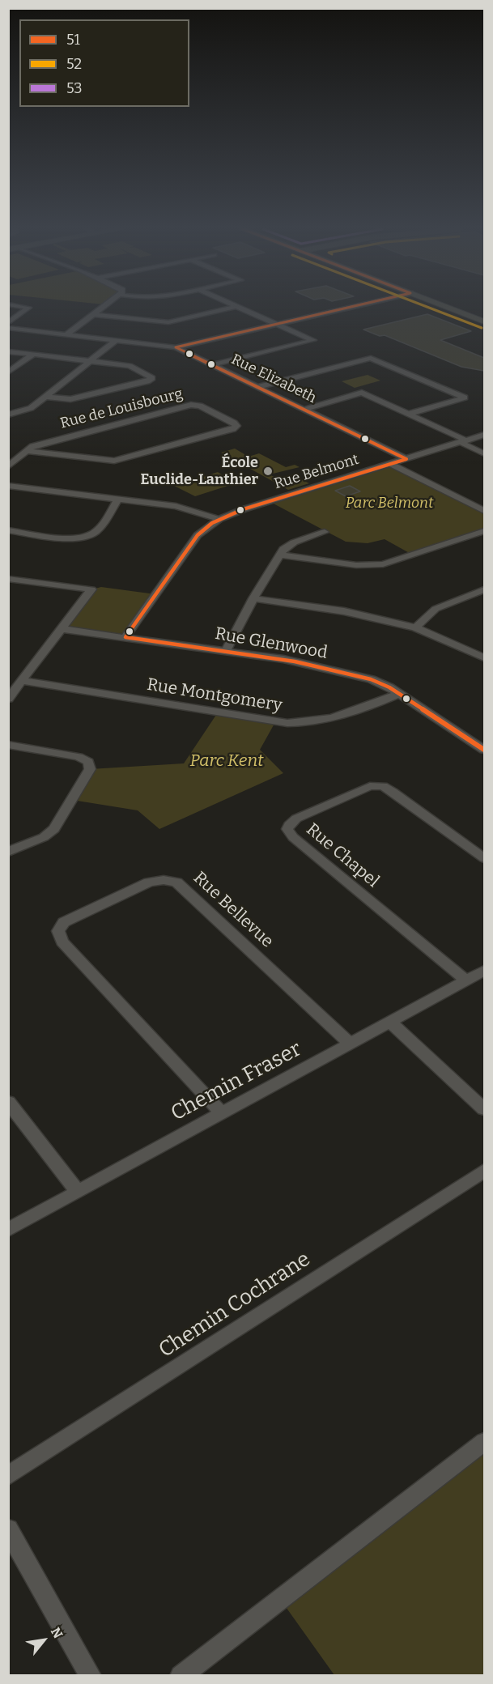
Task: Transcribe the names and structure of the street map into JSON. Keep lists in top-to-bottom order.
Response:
{
  "streets": {
    "street": [
      "Rue Elizabeth",
      "Rue de Louisbourg",
      "Rue Belmont",
      "Rue Glenwood",
      "Rue Montgomery",
      "Rue Chapel",
      "Rue Bellevue",
      "Chemin Fraser",
      "Chemin Cochrane"
    ]
  },
  "crossings": [
    ["Rue Elizabeth", "Rue Belmont"],
    ["Rue Belmont", "Rue Glenwood"],
    ["Rue Glenwood", "Rue Montgomery"],
    ["Rue Chapel", "Chemin Fraser"],
    ["Rue Bellevue", "Chemin Fraser"]
  ],
  "parks": ["Parc Belmont", "Parc Kent"],
  "places": ["École Euclide-Lanthier"],
  "lines": ["transit line 51", "transit line 52"],
  "legend": ["51", "52", "53"],
  "north": "top right"
}
